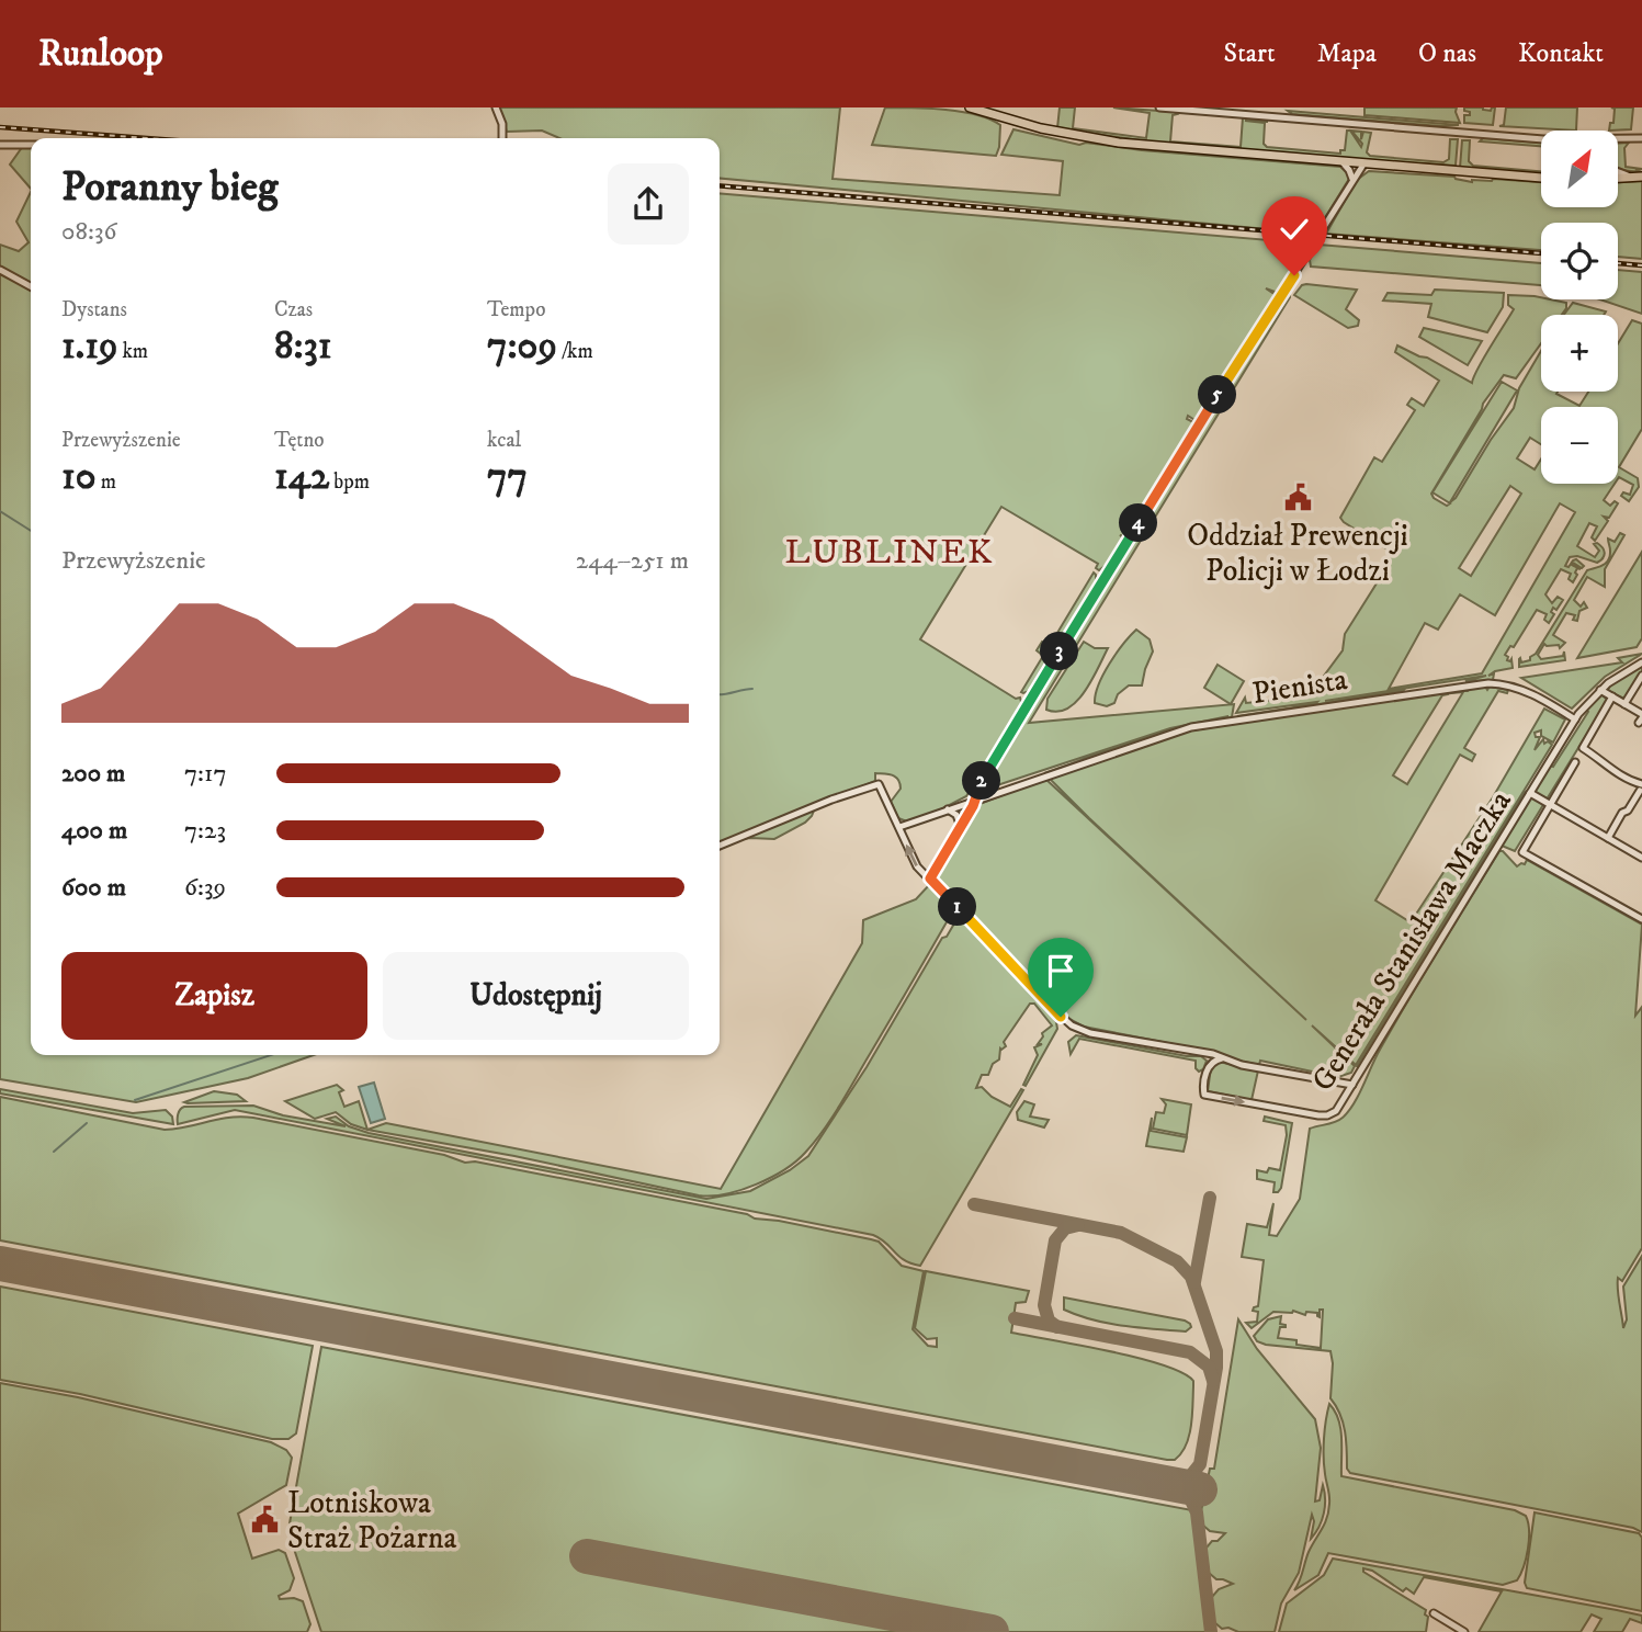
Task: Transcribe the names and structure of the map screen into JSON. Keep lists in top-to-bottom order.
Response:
{
  "streets": {
    "street": ["Pienista", "Generała Stanisława Maczka"]
  },
  "crossings": [
    ["Pienista", "Generała Stanisława Maczka"]
  ],
  "districts": ["LUBLINEK"],
  "places": {
    "public building": ["Oddział Prewencji Policji w Łodzi", "Lotniskowa Straż Pożarna"]
  },
  "north": "top right",
  "page": {
    "header": "Runloop",
    "nav": [
      "Start",
      "Mapa",
      "O nas",
      "Kontakt"
    ],
    "map_buttons": ["+", "−"],
    "heading": ["Poranny bieg", "08:36"],
    "stats": [
      ["Dystans", "1.19 km"],
      ["Czas", "8:31"],
      ["Tempo", "7:09 /km"],
      ["Przewyższenie", "10 m"],
      ["Tętno", "142 bpm"],
      ["kcal", "77"]
    ],
    "pins": [
      "5",
      "4",
      "3",
      "2",
      "1"
    ],
    "chart": ["Przewyższenie", "244–251 m"],
    "list": [
      {
        "name": "200 m",
        "note": "7:17"
      },
      {
        "name": "400 m",
        "note": "7:23"
      },
      {
        "name": "600 m",
        "note": "6:39"
      }
    ],
    "buttons": ["Zapisz", "Udostępnij"]
  }
}
